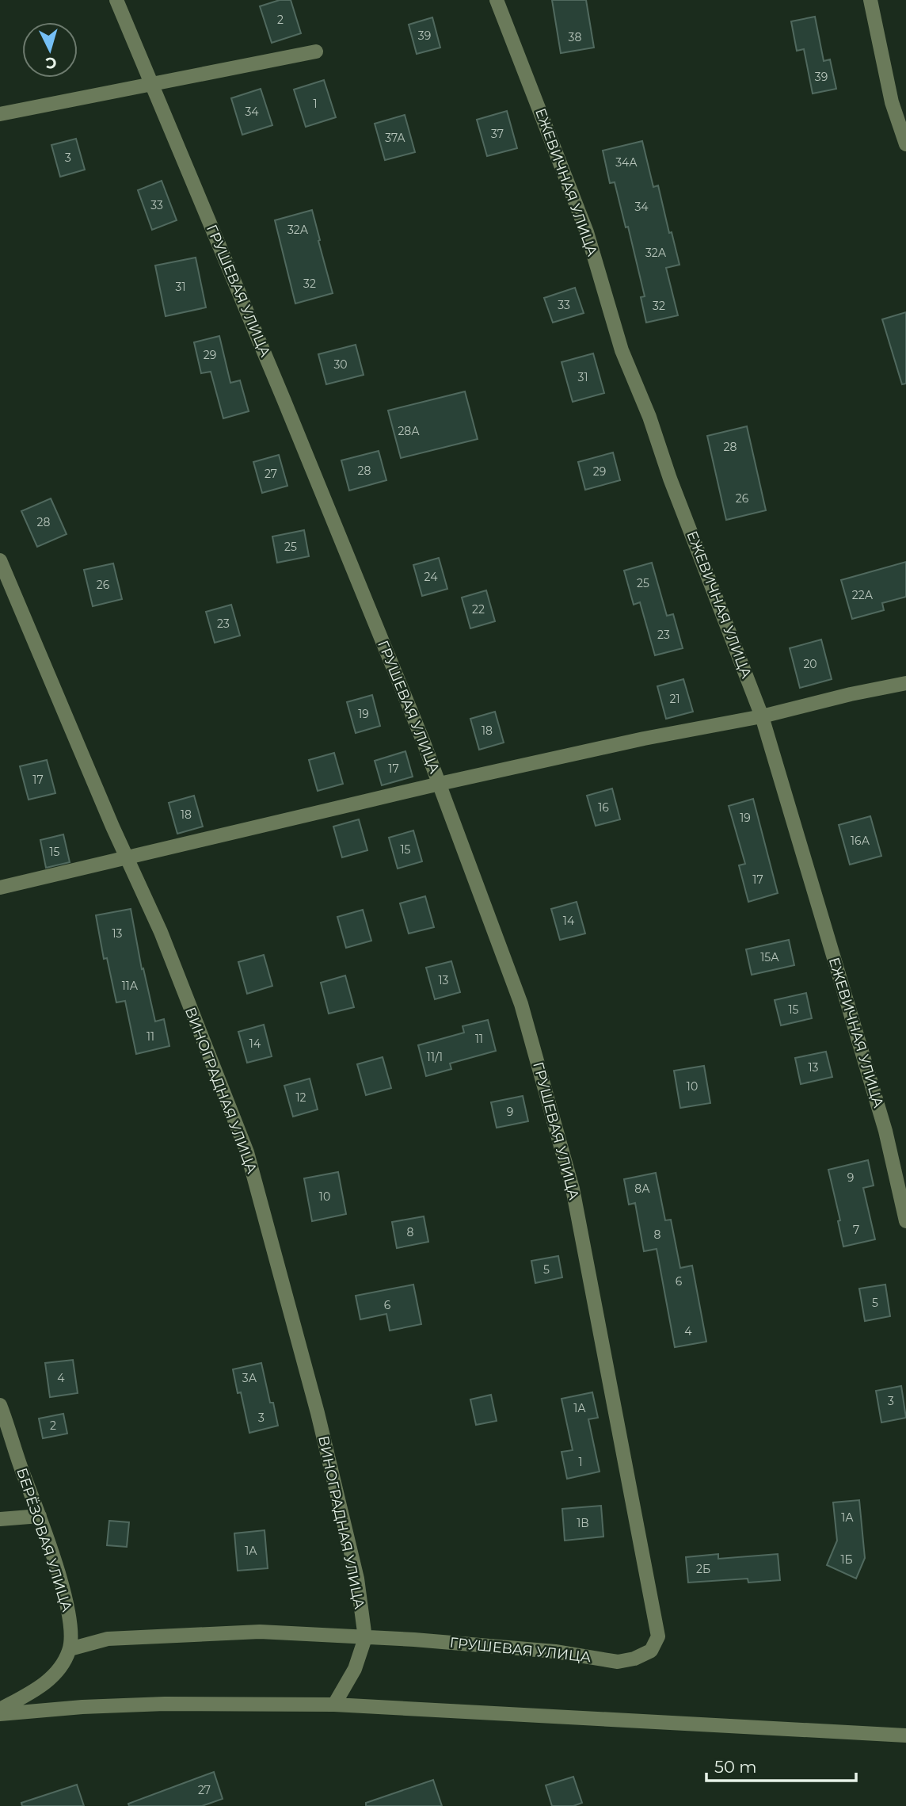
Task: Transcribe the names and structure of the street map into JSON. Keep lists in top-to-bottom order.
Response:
{
  "streets": {
    "street": [
      "ЕЖЕВИЧНАЯ УЛИЦА",
      "ГРУШЕВАЯ УЛИЦА",
      "ВИНОГРАДНАЯ УЛИЦА",
      "БЕРЁЗОВАЯ УЛИЦА"
    ]
  },
  "crossings": [
    ["ГРУШЕВАЯ УЛИЦА", "ВИНОГРАДНАЯ УЛИЦА"],
    ["ГРУШЕВАЯ УЛИЦА", "БЕРЁЗОВАЯ УЛИЦА"]
  ],
  "house_numbers": [
    "2",
    "39",
    "38",
    "39",
    "1",
    "34",
    "37",
    "37А",
    "3",
    "34А",
    "33",
    "34",
    "32А",
    "32А",
    "32",
    "31",
    "33",
    "32",
    "29",
    "30",
    "31",
    "28А",
    "28",
    "28",
    "29",
    "27",
    "26",
    "28",
    "25",
    "24",
    "25",
    "26",
    "22А",
    "22",
    "23",
    "23",
    "20",
    "21",
    "19",
    "18",
    "17",
    "17",
    "16",
    "18",
    "19",
    "16А",
    "15",
    "15",
    "17",
    "14",
    "13",
    "15А",
    "13",
    "11А",
    "15",
    "11",
    "11",
    "14",
    "11/1",
    "13",
    "10",
    "12",
    "9",
    "9",
    "8А",
    "10",
    "7",
    "8",
    "8",
    "5",
    "6",
    "5",
    "6",
    "4",
    "4",
    "3А",
    "3",
    "1А",
    "3",
    "2",
    "1",
    "1А",
    "1В",
    "1А",
    "1Б",
    "2Б",
    "27"
  ],
  "scale_bar": "50 m",
  "north": "bottom"
}
